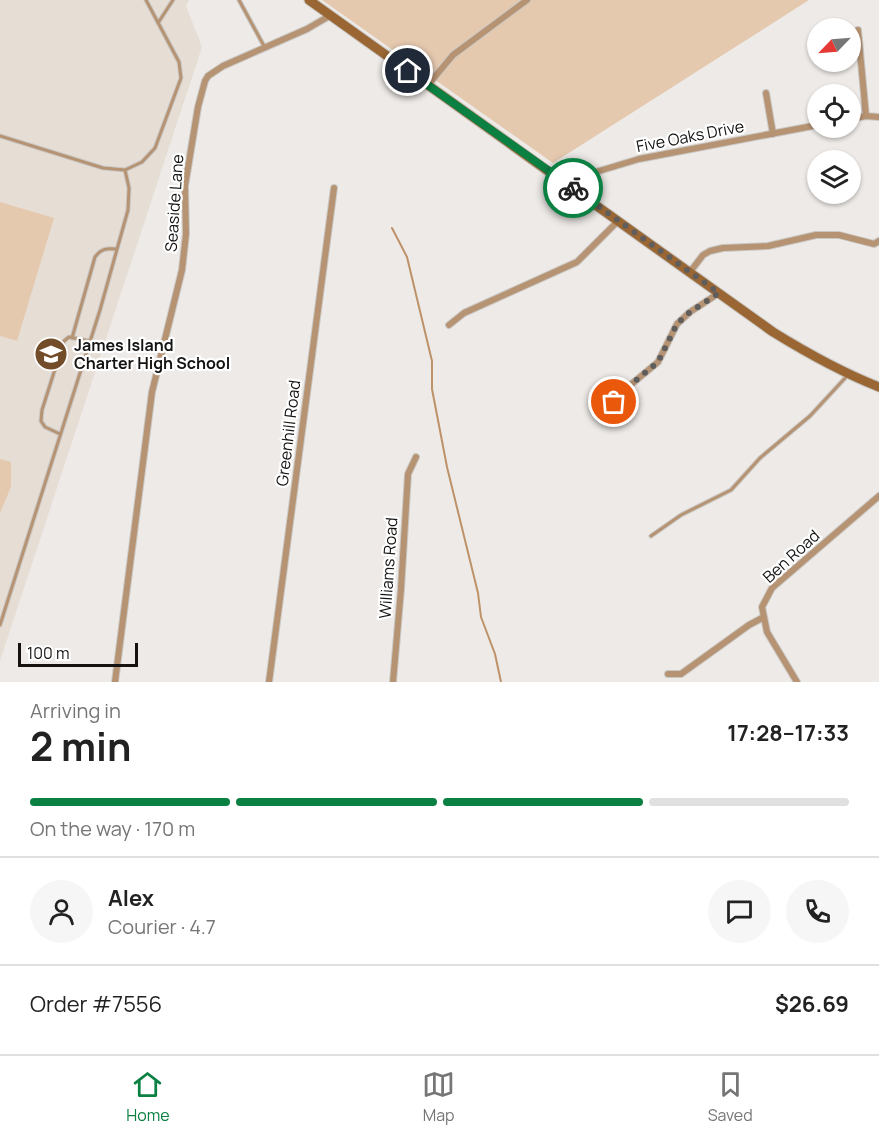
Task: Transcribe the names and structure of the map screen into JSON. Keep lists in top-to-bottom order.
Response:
{
  "streets": {
    "street": [
      "Five Oaks Drive",
      "Seaside Lane",
      "Greenhill Road",
      "Ben Road",
      "Williams Road"
    ]
  },
  "places": {
    "school or university": ["James Island Charter High School"]
  },
  "scale_bar": "100 m",
  "north": "bottom left",
  "page": {
    "scale": "100 m",
    "heading": ["2 min", "Arriving in", "17:28–17:33"],
    "panel": [
      "Alex",
      "Courier · 4.7",
      "Order #7556",
      "$26.69"
    ],
    "bar": "On the way · 170 m",
    "tabs": ["Home", "Map", "Saved"]
  }
}
